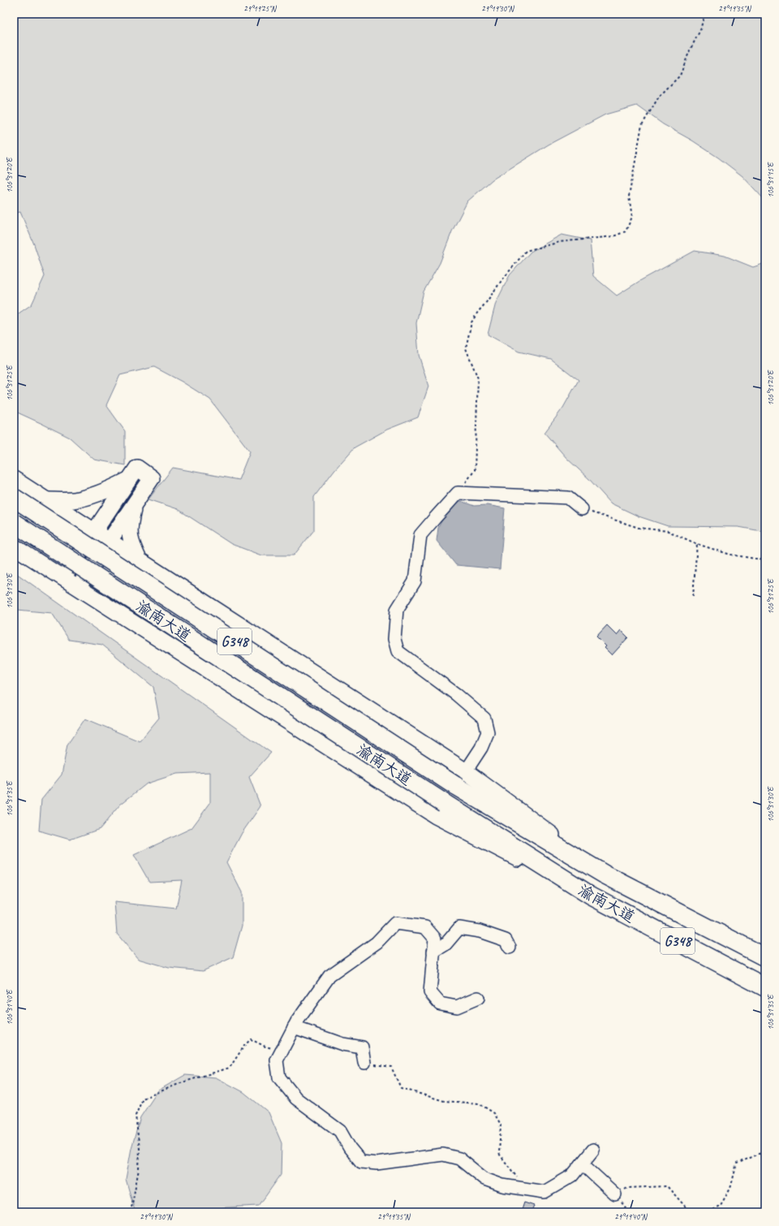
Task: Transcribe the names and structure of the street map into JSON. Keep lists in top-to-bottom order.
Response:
{
  "streets": {
    "highway": ["渝南大道", "G348"]
  },
  "coordinates": [
    "29°19'25\"N",
    "29°19'30\"N",
    "29°19'35\"N",
    "106°31'20\"E",
    "106°31'15\"E",
    "106°31'25\"E",
    "106°31'30\"E",
    "106°31'35\"E",
    "106°31'40\"E",
    "29°19'40\"N"
  ]
}
